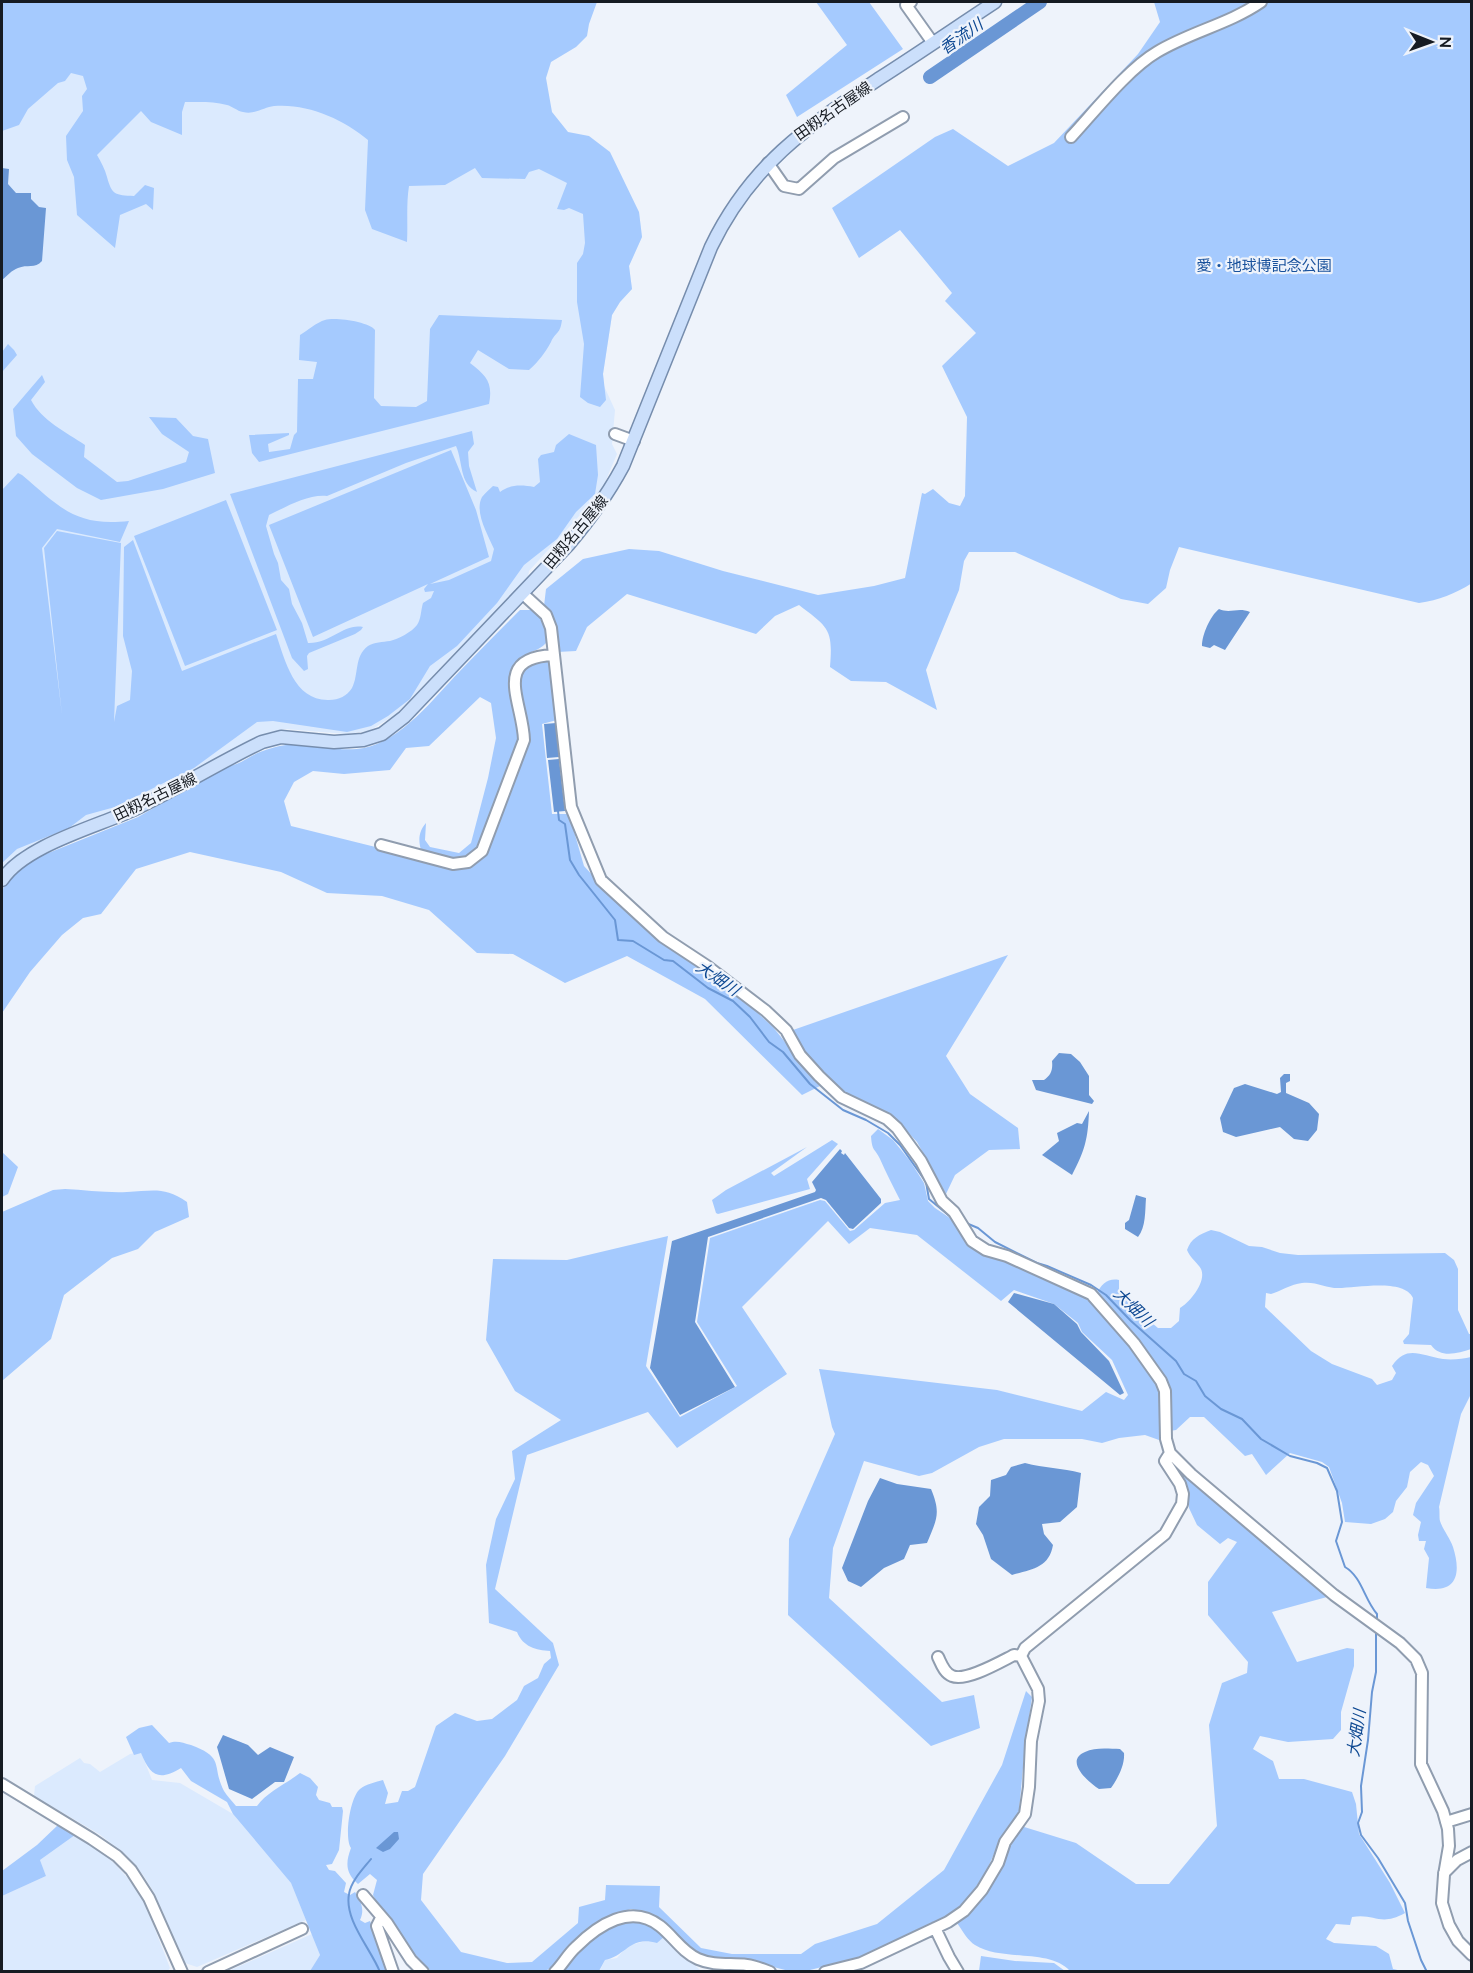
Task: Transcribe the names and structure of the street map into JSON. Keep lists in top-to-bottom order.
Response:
{
  "streets": {
    "main road": ["田籾名古屋線"]
  },
  "water": ["香流川", "大畑川"],
  "parks": ["愛・地球博記念公園"],
  "north": "right"
}
